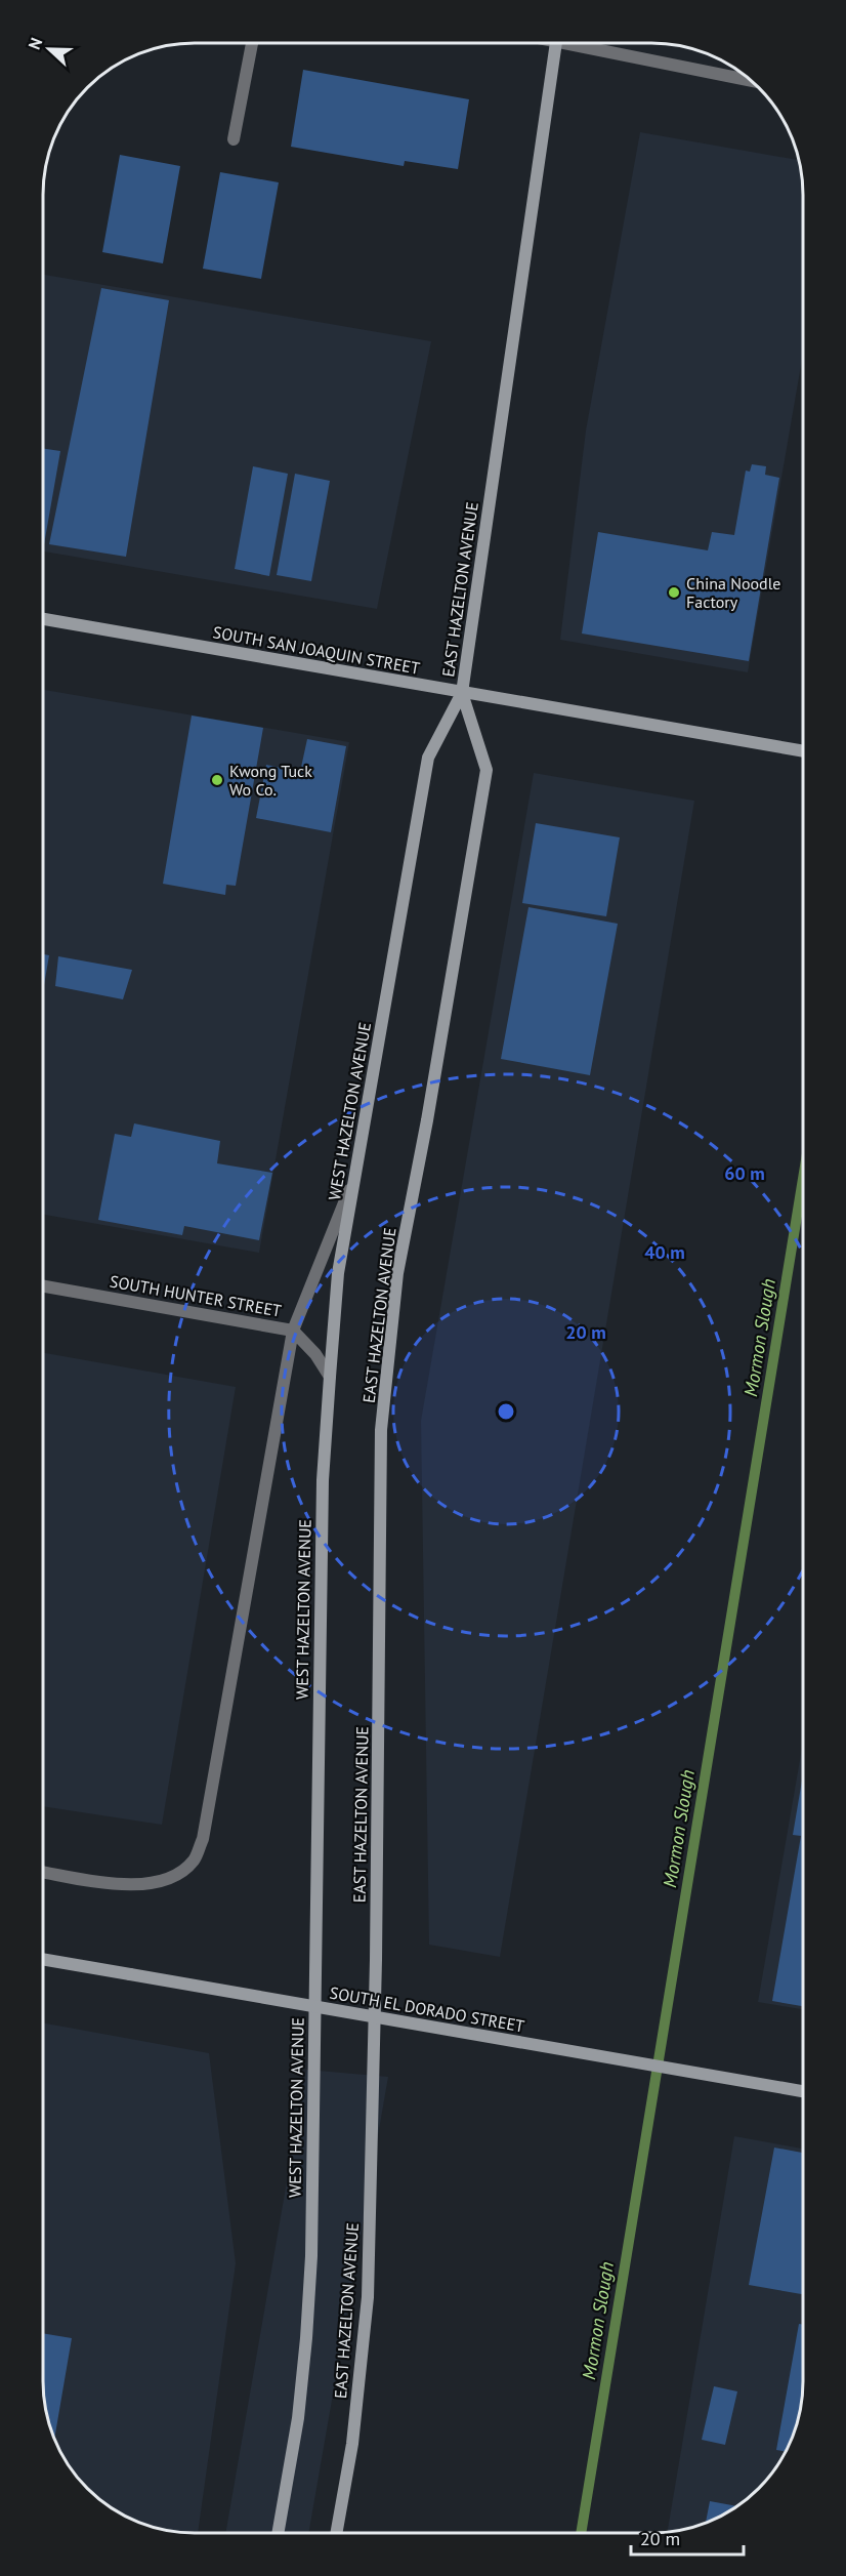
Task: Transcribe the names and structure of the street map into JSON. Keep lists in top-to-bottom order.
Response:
{
  "streets": {
    "main road": [
      "EAST HAZELTON AVENUE",
      "SOUTH SAN JOAQUIN STREET",
      "WEST HAZELTON AVENUE",
      "SOUTH EL DORADO STREET"
    ],
    "street": ["SOUTH HUNTER STREET"]
  },
  "crossings": [
    ["EAST HAZELTON AVENUE", "SOUTH SAN JOAQUIN STREET"],
    ["EAST HAZELTON AVENUE", "WEST HAZELTON AVENUE"],
    ["SOUTH SAN JOAQUIN STREET", "WEST HAZELTON AVENUE"],
    ["WEST HAZELTON AVENUE", "SOUTH HUNTER STREET"]
  ],
  "water": ["Mormon Slough"],
  "places": ["China Noodle Factory", "Kwong Tuck Wo Co."],
  "scale_bar": "20 m",
  "north": "left",
  "rings": ["60 m", "40 m", "20 m"]
}
